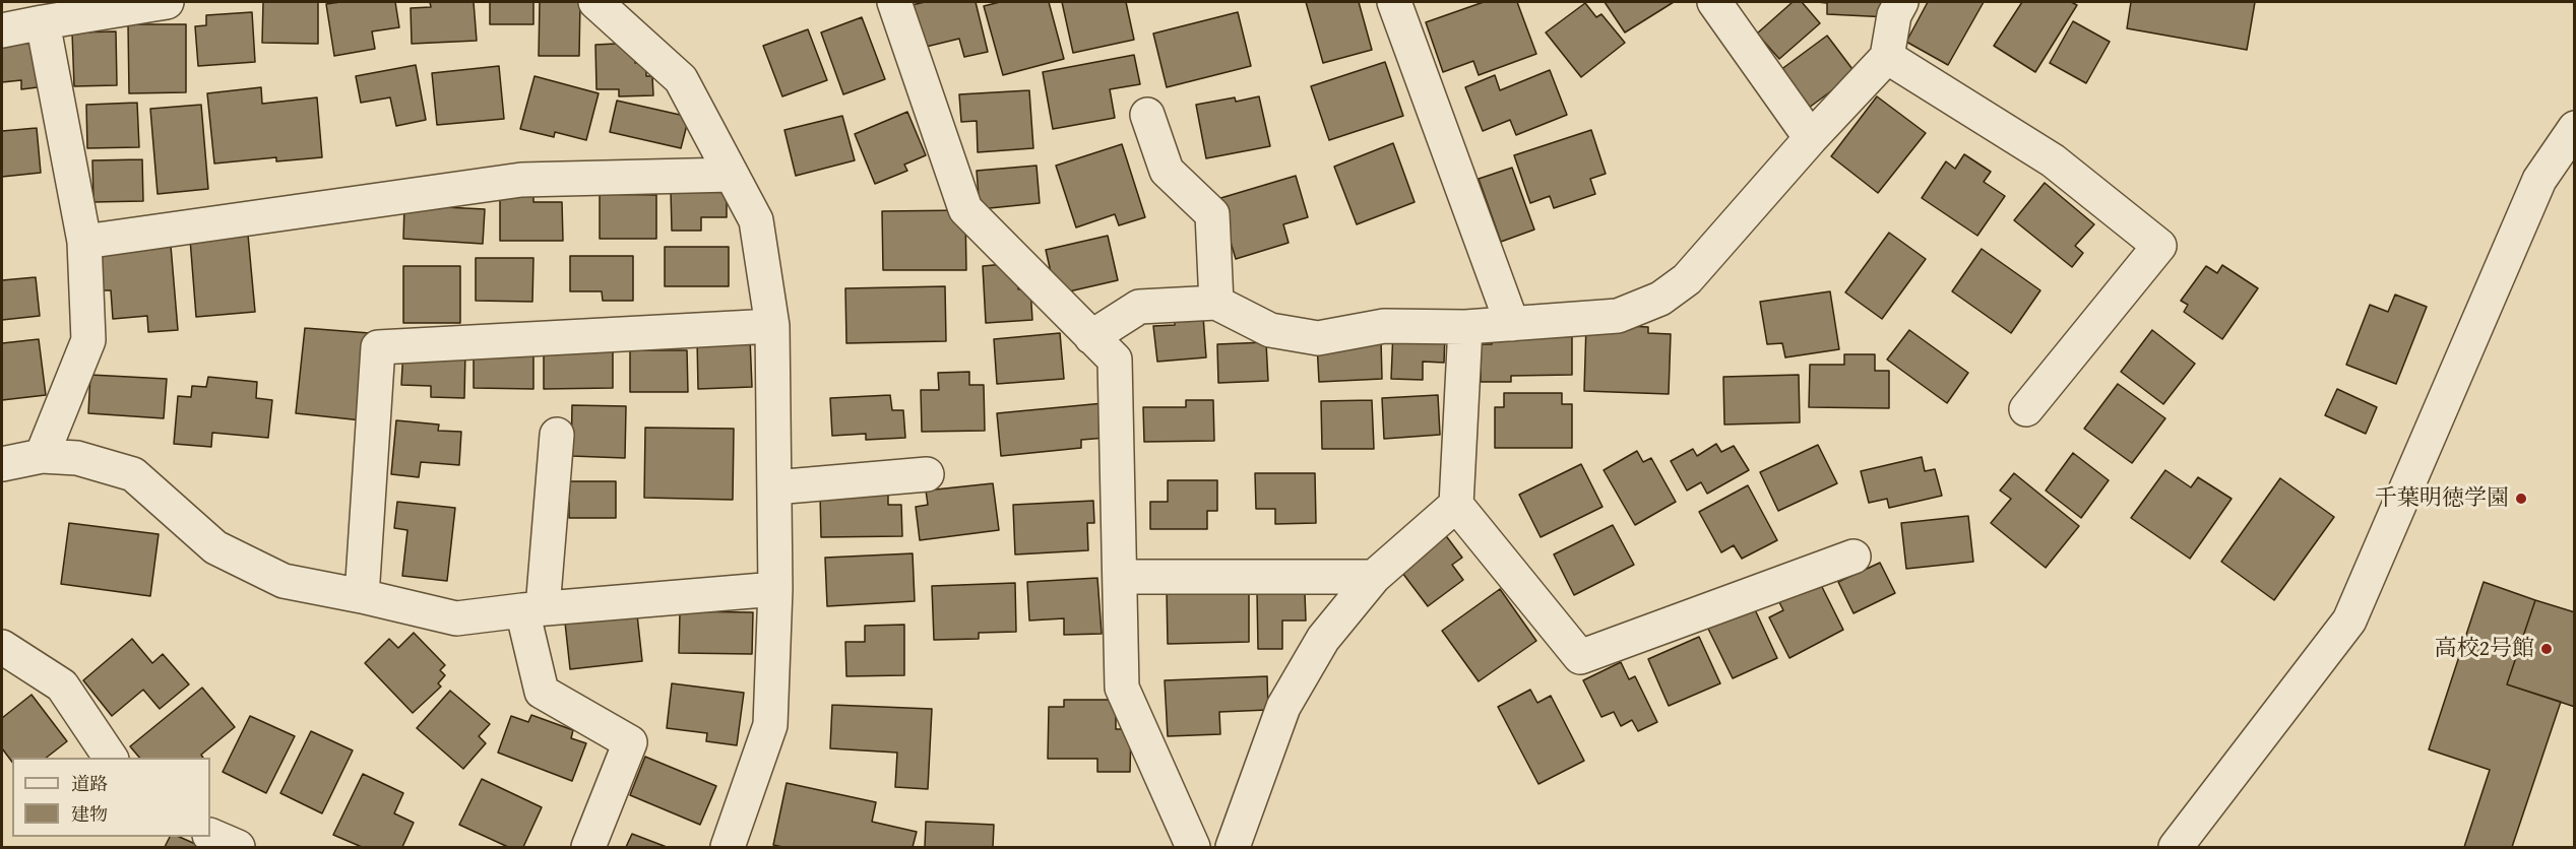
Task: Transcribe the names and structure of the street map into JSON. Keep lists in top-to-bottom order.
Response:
{
  "places": ["千葉明徳学園", "高校2号館"],
  "legend": ["道路", "建物"]
}
